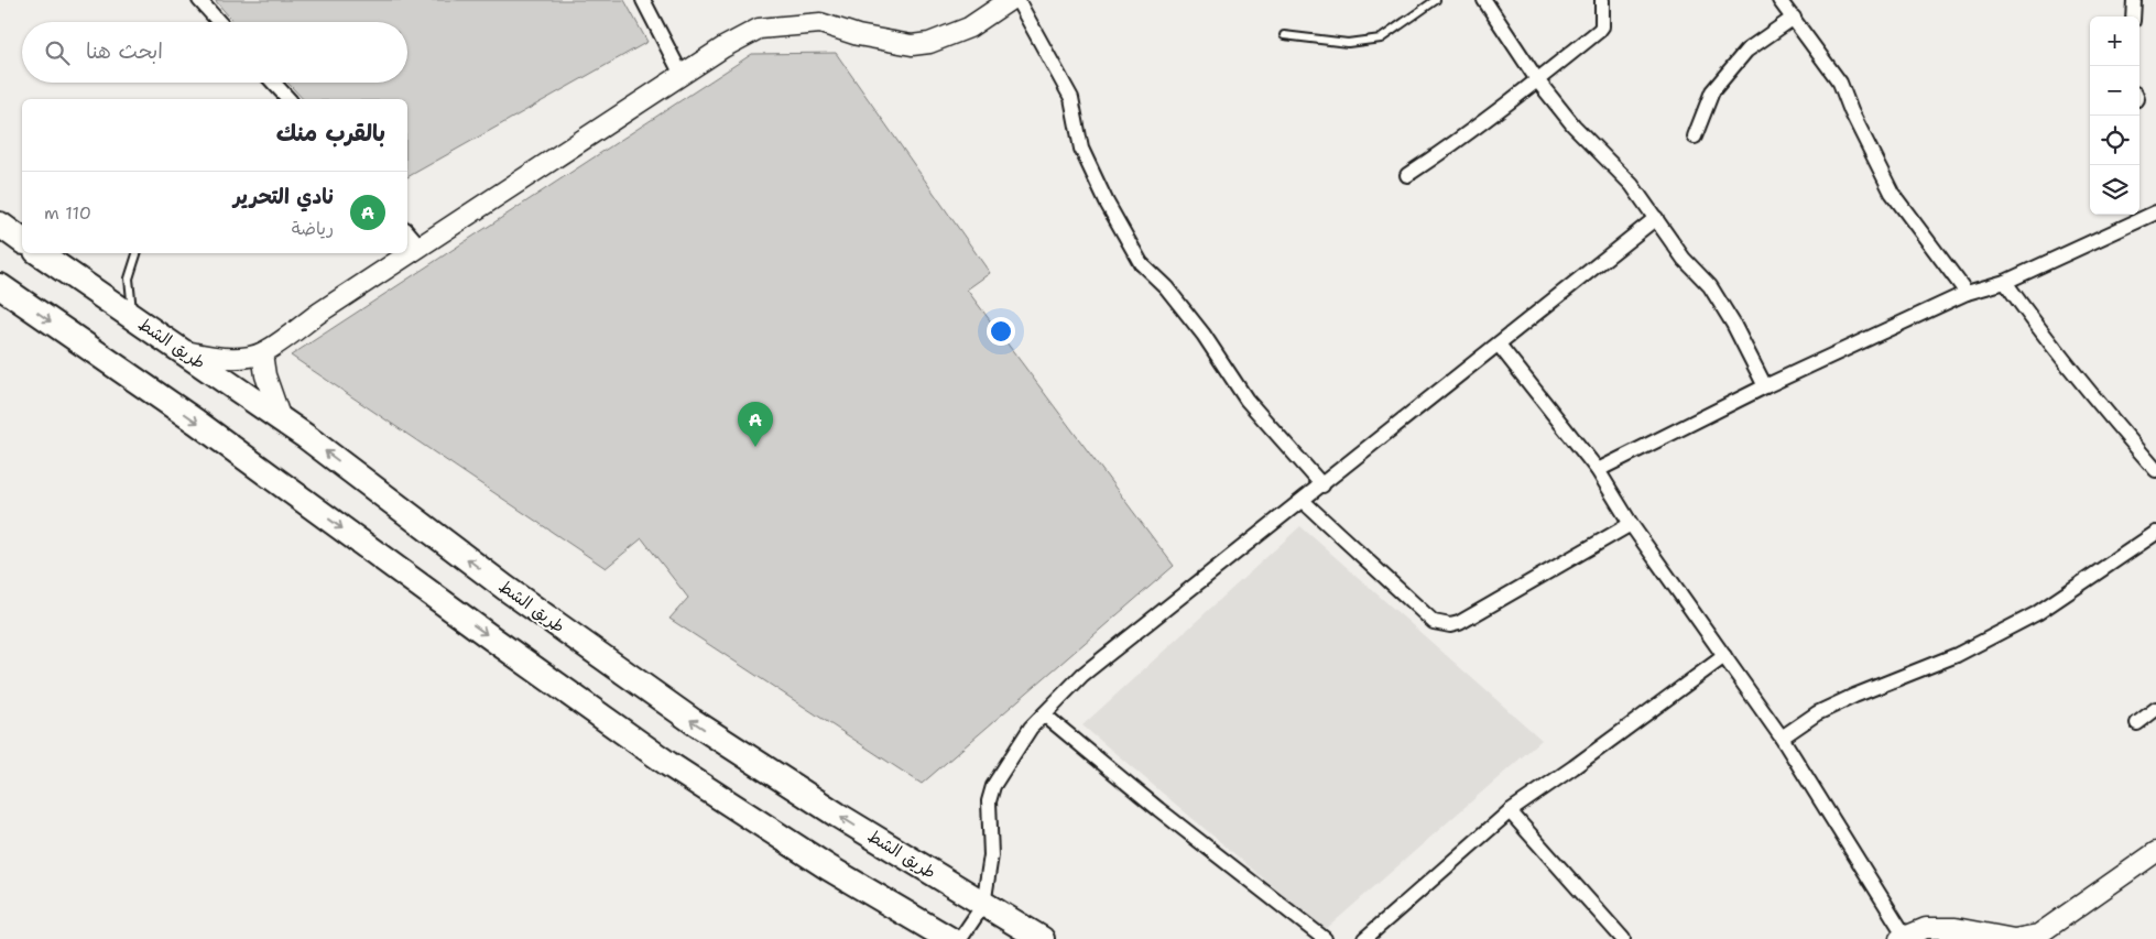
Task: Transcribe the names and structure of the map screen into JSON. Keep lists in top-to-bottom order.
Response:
{
  "streets": {
    "highway": ["طريق الشط"]
  },
  "page": {
    "map_buttons": ["+", "−"],
    "search": "ابحث هنا",
    "heading": "بالقرب منك",
    "list": [
      {
        "mark": "A",
        "name": "نادي التحرير",
        "note": "رياضة",
        "value": "110 m"
      }
    ],
    "pins": "A"
  }
}
